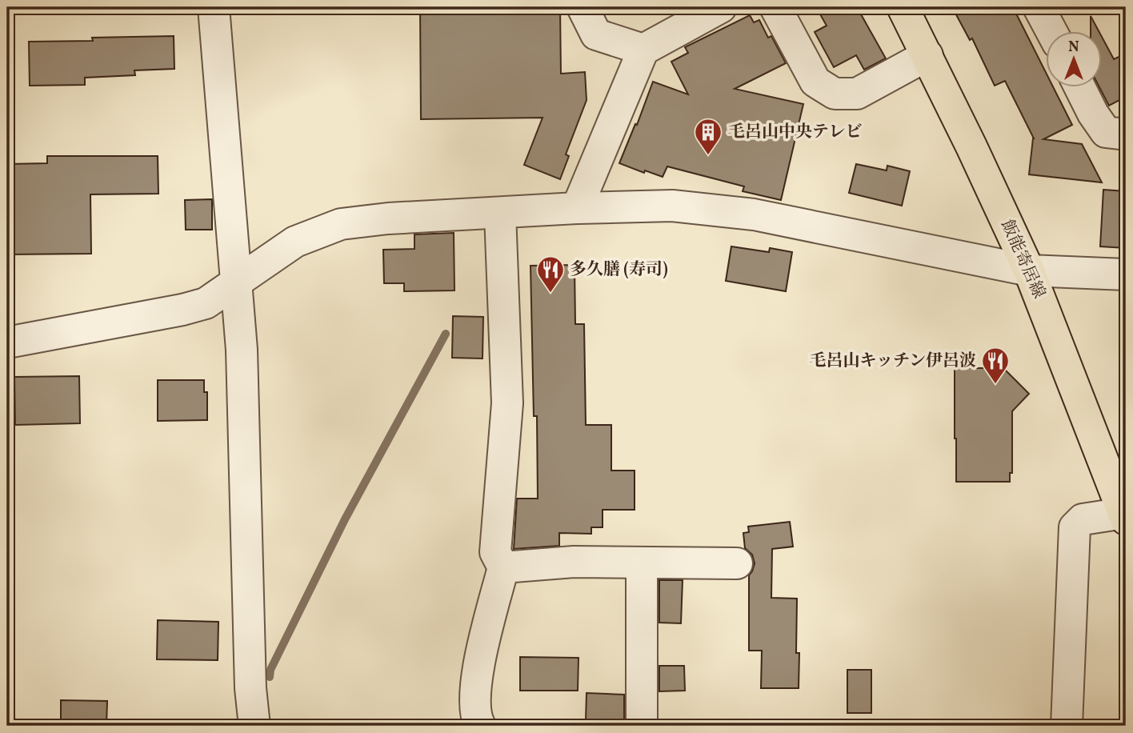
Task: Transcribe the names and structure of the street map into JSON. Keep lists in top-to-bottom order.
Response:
{
  "streets": {
    "main road": ["飯能寄居線"]
  },
  "places": {
    "building": ["毛呂山中央テレビ"],
    "restaurant": ["多久膳 (寿司)", "毛呂山キッチン伊呂波"]
  },
  "north": "top"
}
